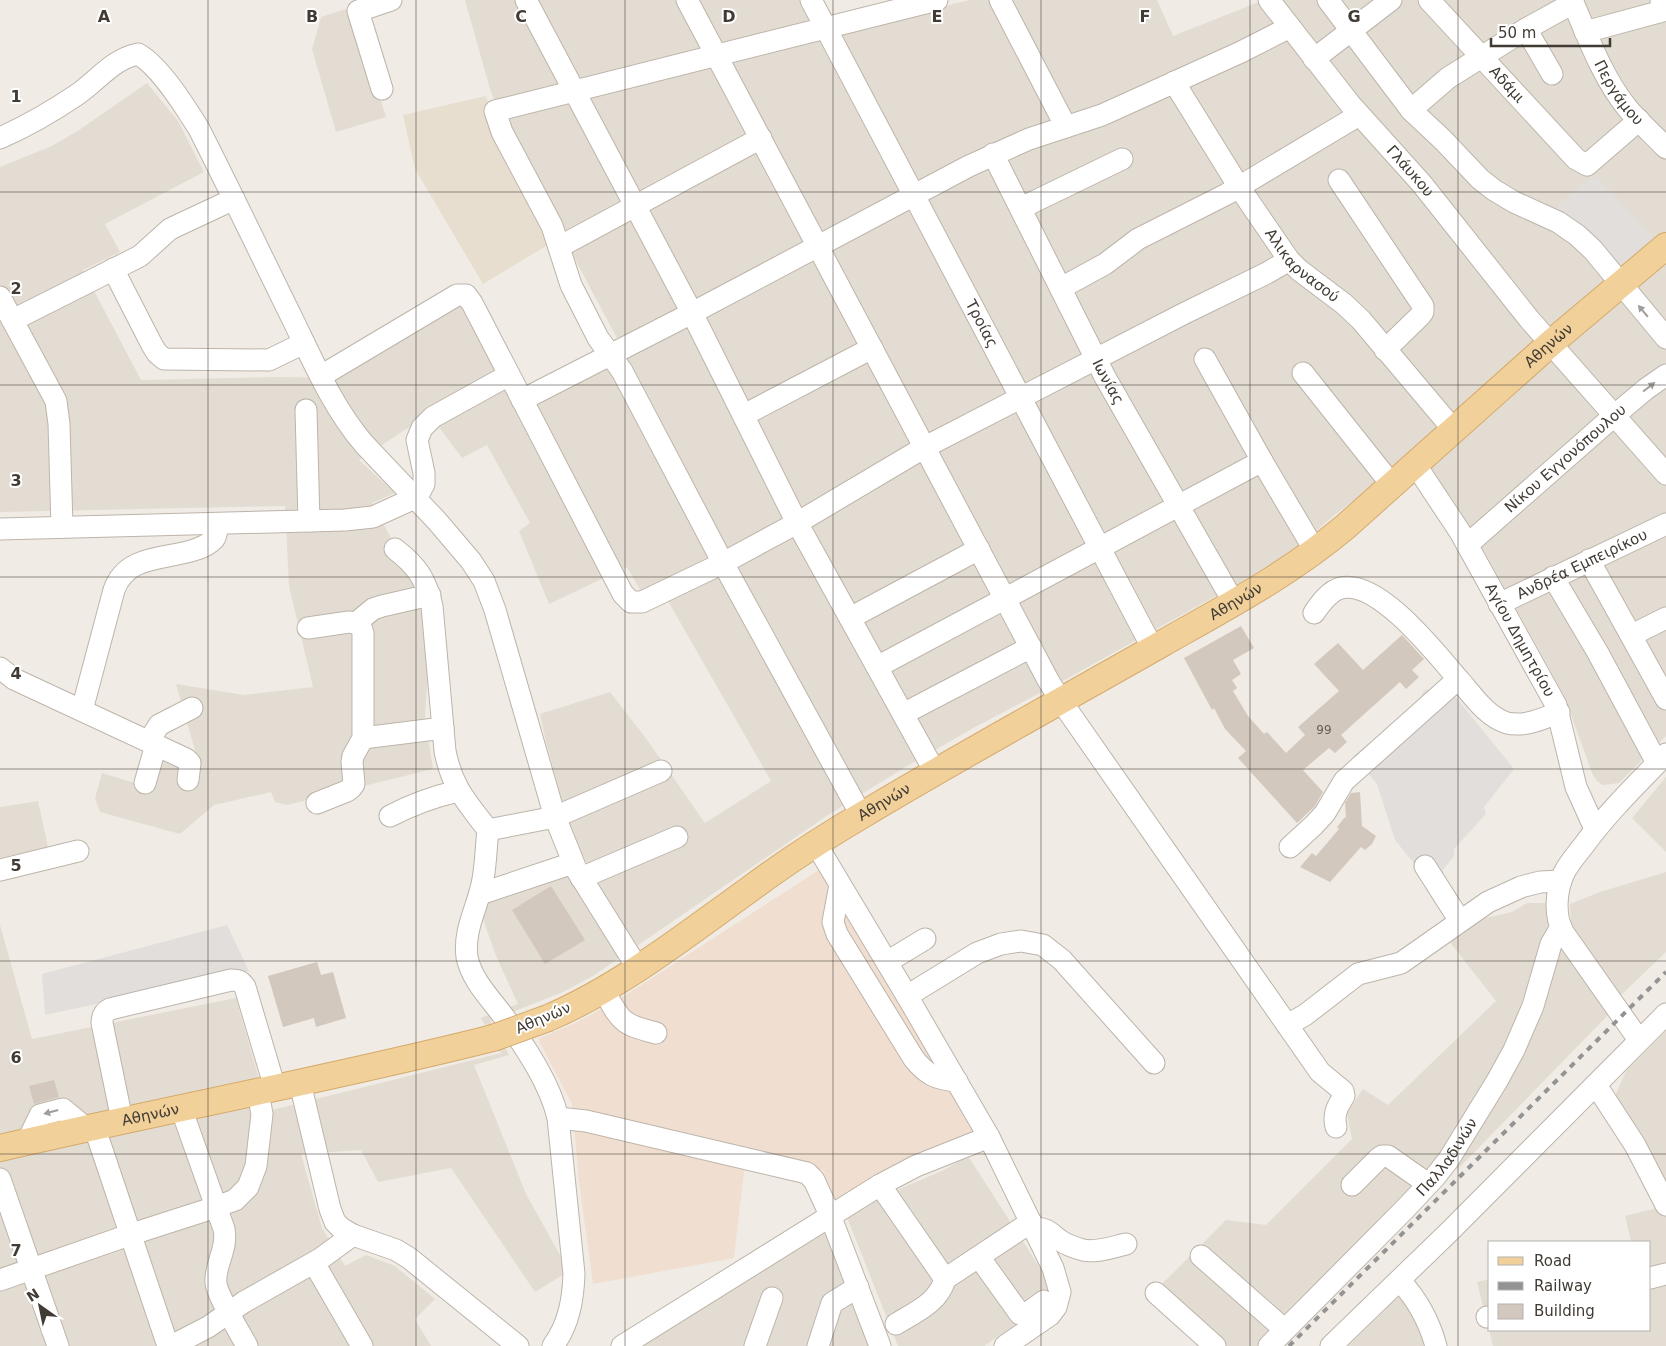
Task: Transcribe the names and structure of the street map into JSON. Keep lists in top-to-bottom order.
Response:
{
  "streets": {
    "main road": ["Αθηνών"],
    "street": [
      "Αδάμι",
      "Περγάμου",
      "Γλάυκου",
      "Αλικαρνασού",
      "Τροίας",
      "Ιωνίας",
      "Νίκου Εγγονόπουλου",
      "Ανδρέα Εμπειρίκου",
      "Αγίου Δημητρίου",
      "Παλλαδινών"
    ]
  },
  "crossings": [
    ["Αδάμι", "Περγάμου"],
    ["Γλάυκου", "Αθηνών"],
    ["Γλάυκου", "Νίκου Εγγονόπουλου"],
    ["Αλικαρνασού", "Αθηνών"],
    ["Τροίας", "Αθηνών"],
    ["Αθηνών", "Ιωνίας"],
    ["Αθηνών", "Αγίου Δημητρίου"],
    ["Νίκου Εγγονόπουλου", "Αγίου Δημητρίου"],
    ["Ανδρέα Εμπειρίκου", "Αγίου Δημητρίου"]
  ],
  "house_numbers": ["99"],
  "legend": ["Road", "Railway", "Building"],
  "scale_bar": "50 m",
  "north": "top left",
  "grid": {
    "columns": [
      "A",
      "B",
      "C",
      "D",
      "E",
      "F",
      "G"
    ],
    "rows": [
      "1",
      "2",
      "3",
      "4",
      "5",
      "6",
      "7"
    ]
  }
}
